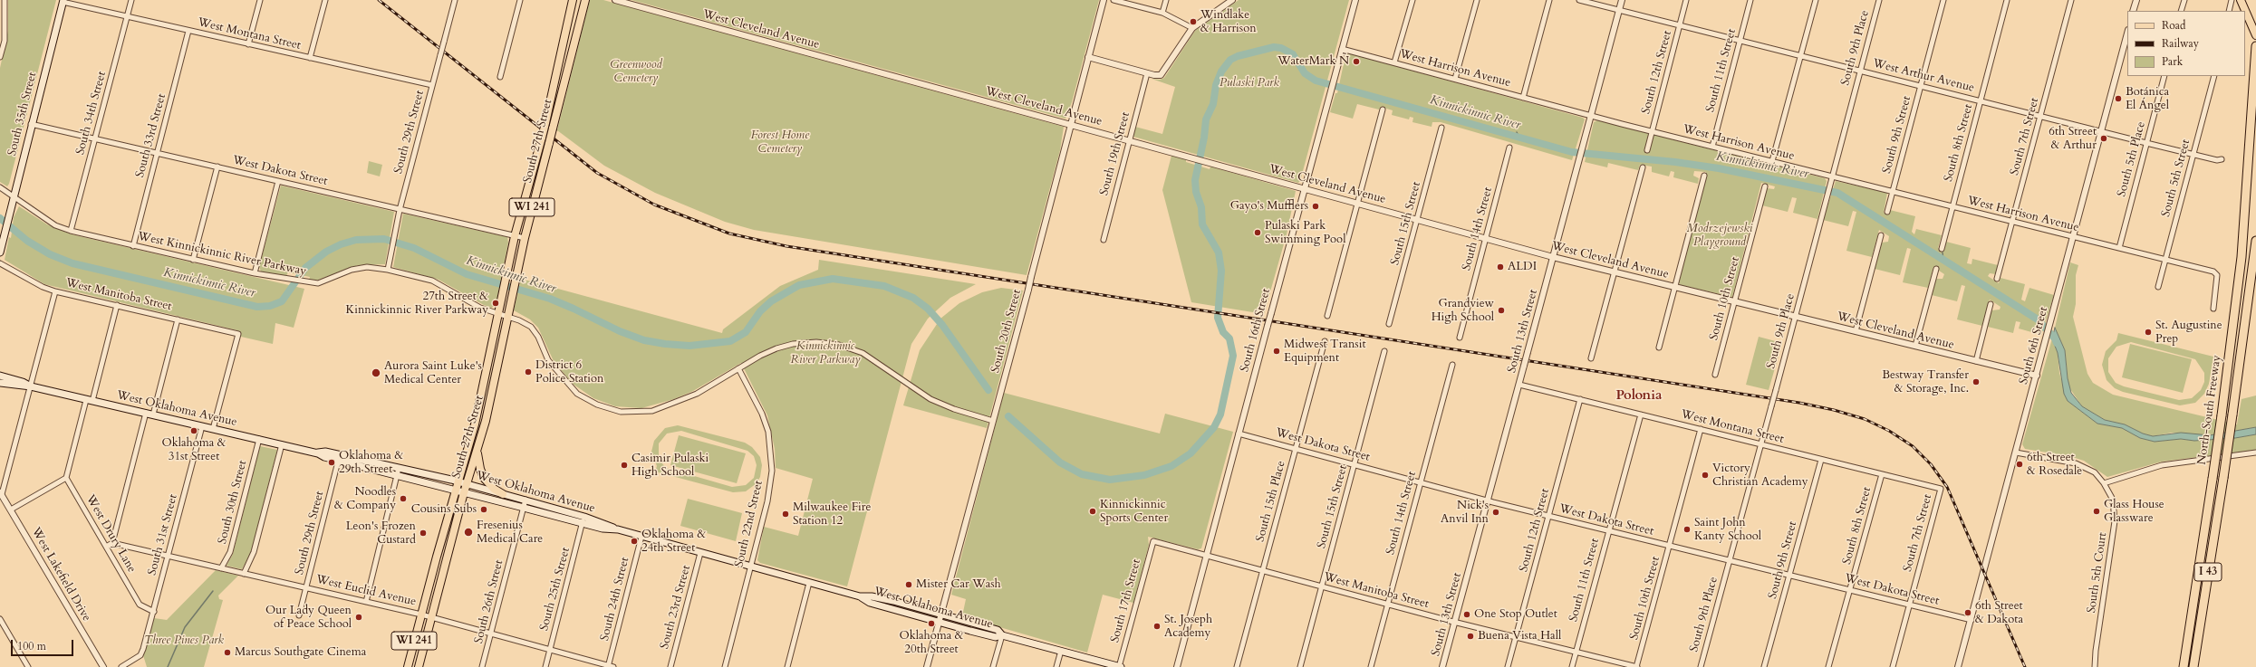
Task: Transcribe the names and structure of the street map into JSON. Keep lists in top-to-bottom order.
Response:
{
  "streets": {
    "highway": ["North-South Freeway", "I 43"],
    "main road": [
      "South 35th Street",
      "South 27th Street",
      "WI 241",
      "West Oklahoma Avenue"
    ],
    "street": [
      "West Cleveland Avenue",
      "West Montana Street",
      "South 9th Place",
      "West Harrison Avenue",
      "South 11th Street",
      "South 12th Street",
      "West Arthur Avenue",
      "South 34th Street",
      "South 29th Street",
      "South 9th Street",
      "South 33rd Street",
      "South 7th Street",
      "South 8th Street",
      "South 19th Street",
      "South 5th Place",
      "West Dakota Street",
      "South 5th Street",
      "South 15th Street",
      "South 14th Street",
      "West Kinnickinnic River Parkway",
      "West Manitoba Street",
      "South 10th Street",
      "South 16th Street",
      "South 20th Street",
      "South 13th Street",
      "South 6th Street",
      "South 15th Place",
      "South 30th Street",
      "South 22nd Street",
      "West Drury Lane",
      "South 31st Street",
      "South 5th Court",
      "West Lakefield Drive",
      "South 25th Street",
      "West Euclid Avenue",
      "South 24th Street",
      "South 17th Street",
      "South 26th Street",
      "South 23rd Street"
    ]
  },
  "crossings": [
    ["West Cleveland Avenue", "South 9th Place"],
    ["West Cleveland Avenue", "South 19th Street"],
    ["West Cleveland Avenue", "South 15th Street"],
    ["West Cleveland Avenue", "South 14th Street"],
    ["West Cleveland Avenue", "South 10th Street"],
    ["West Cleveland Avenue", "South 16th Street"],
    ["West Cleveland Avenue", "South 20th Street"],
    ["West Cleveland Avenue", "South 13th Street"],
    ["West Cleveland Avenue", "South 6th Street"],
    ["West Montana Street", "South 9th Place"],
    ["West Montana Street", "South 11th Street"],
    ["West Montana Street", "South 12th Street"],
    ["West Montana Street", "South 34th Street"],
    ["West Montana Street", "South 35th Street"],
    ["West Montana Street", "South 29th Street"],
    ["West Montana Street", "South 9th Street"],
    ["West Montana Street", "South 33rd Street"],
    ["West Montana Street", "South 7th Street"],
    ["West Montana Street", "South 8th Street"],
    ["West Montana Street", "South 10th Street"],
    ["West Montana Street", "South 13th Street"],
    ["South 9th Place", "West Harrison Avenue"],
    ["South 9th Place", "West Arthur Avenue"],
    ["South 9th Place", "West Dakota Street"],
    ["West Harrison Avenue", "South 11th Street"],
    ["West Harrison Avenue", "South 12th Street"],
    ["West Harrison Avenue", "South 9th Street"],
    ["West Harrison Avenue", "South 7th Street"],
    ["West Harrison Avenue", "South 8th Street"],
    ["West Harrison Avenue", "South 5th Place"],
    ["West Harrison Avenue", "South 5th Street"],
    ["West Harrison Avenue", "South 16th Street"],
    ["West Harrison Avenue", "South 13th Street"],
    ["West Harrison Avenue", "South 6th Street"],
    ["South 11th Street", "West Arthur Avenue"],
    ["South 11th Street", "West Dakota Street"],
    ["South 11th Street", "West Manitoba Street"],
    ["South 12th Street", "West Arthur Avenue"],
    ["South 12th Street", "West Dakota Street"],
    ["South 12th Street", "West Manitoba Street"],
    ["West Arthur Avenue", "South 9th Street"],
    ["West Arthur Avenue", "South 7th Street"],
    ["West Arthur Avenue", "South 8th Street"],
    ["West Arthur Avenue", "South 5th Place"],
    ["West Arthur Avenue", "South 5th Street"],
    ["West Arthur Avenue", "South 13th Street"],
    ["West Arthur Avenue", "South 6th Street"],
    ["South 34th Street", "West Dakota Street"],
    ["South 34th Street", "West Kinnickinnic River Parkway"],
    ["South 35th Street", "West Dakota Street"],
    ["South 35th Street", "West Kinnickinnic River Parkway"],
    ["South 29th Street", "West Dakota Street"],
    ["South 29th Street", "West Kinnickinnic River Parkway"],
    ["South 29th Street", "West Oklahoma Avenue"],
    ["South 29th Street", "West Euclid Avenue"],
    ["South 9th Street", "West Dakota Street"],
    ["South 33rd Street", "West Dakota Street"],
    ["South 33rd Street", "West Kinnickinnic River Parkway"],
    ["South 7th Street", "West Dakota Street"],
    ["South 27th Street", "West Dakota Street"],
    ["South 27th Street", "West Kinnickinnic River Parkway"],
    ["South 27th Street", "West Oklahoma Avenue"],
    ["South 27th Street", "West Euclid Avenue"],
    ["South 8th Street", "West Dakota Street"],
    ["West Dakota Street", "South 15th Street"],
    ["West Dakota Street", "South 14th Street"],
    ["West Dakota Street", "South 10th Street"],
    ["West Dakota Street", "South 16th Street"],
    ["West Dakota Street", "South 13th Street"],
    ["West Dakota Street", "South 6th Street"],
    ["West Dakota Street", "South 15th Place"],
    ["South 15th Street", "West Manitoba Street"],
    ["South 14th Street", "West Manitoba Street"],
    ["West Kinnickinnic River Parkway", "South 20th Street"],
    ["West Kinnickinnic River Parkway", "South 22nd Street"],
    ["West Manitoba Street", "South 10th Street"],
    ["West Manitoba Street", "South 16th Street"],
    ["West Manitoba Street", "South 13th Street"],
    ["West Manitoba Street", "West Oklahoma Avenue"],
    ["West Manitoba Street", "South 15th Place"],
    ["West Manitoba Street", "South 17th Street"],
    ["South 20th Street", "West Oklahoma Avenue"],
    ["South 6th Street", "South 5th Court"],
    ["West Oklahoma Avenue", "South 30th Street"],
    ["West Oklahoma Avenue", "South 22nd Street"],
    ["West Oklahoma Avenue", "South 31st Street"],
    ["West Oklahoma Avenue", "South 25th Street"],
    ["West Oklahoma Avenue", "South 24th Street"],
    ["West Oklahoma Avenue", "South 17th Street"],
    ["West Oklahoma Avenue", "South 26th Street"],
    ["West Oklahoma Avenue", "South 23rd Street"],
    ["South 30th Street", "West Euclid Avenue"],
    ["West Drury Lane", "South 31st Street"],
    ["South 31st Street", "West Euclid Avenue"],
    ["South 25th Street", "West Euclid Avenue"],
    ["West Euclid Avenue", "South 24th Street"],
    ["West Euclid Avenue", "South 26th Street"]
  ],
  "districts": ["Polonia"],
  "water": ["Kinnickinnic River"],
  "parks": [
    "Greenwood Cemetery",
    "Pulaski Park",
    "Forest Home Cemetery",
    "Modrzejewski Playground",
    "Kinnickinnic River Parkway",
    "Three Pines Park"
  ],
  "places": [
    "Windlake & Harrison",
    "WaterMark Ñ",
    "Botánica El Ángel",
    "6th Street & Arthur",
    "Gayo's Mufflers",
    "Pulaski Park Swimming Pool",
    "ALDI",
    "27th Street & Kinnickinnic River Parkway",
    "Grandview High School",
    "St. Augustine Prep",
    "Midwest Transit Equipment",
    "District 6 Police Station",
    "Aurora Saint Luke's Medical Center",
    "Bestway Transfer & Storage, Inc.",
    "Oklahoma & 31st Street",
    "Oklahoma & 29th Street",
    "6th Street & Rosedale",
    "Casimir Pulaski High School",
    "Victory Christian Academy",
    "Noodles & Company",
    "Cousins Subs",
    "Kinnickinnic Sports Center",
    "Glass House Glassware",
    "Nick's Anvil Inn",
    "Milwaukee Fire Station 12",
    "Saint John Kanty School",
    "Fresenius Medical Care",
    "Leon's Frozen Custard",
    "Oklahoma & 24th Street",
    "Mister Car Wash",
    "6th Street & Dakota",
    "One Stop Outlet",
    "Our Lady Queen of Peace School",
    "Oklahoma & 20th Street",
    "St. Joseph Academy",
    "Buena Vista Hall",
    "Marcus Southgate Cinema"
  ],
  "legend": ["Road", "Railway", "Park"],
  "scale_bar": "100 m"
}
